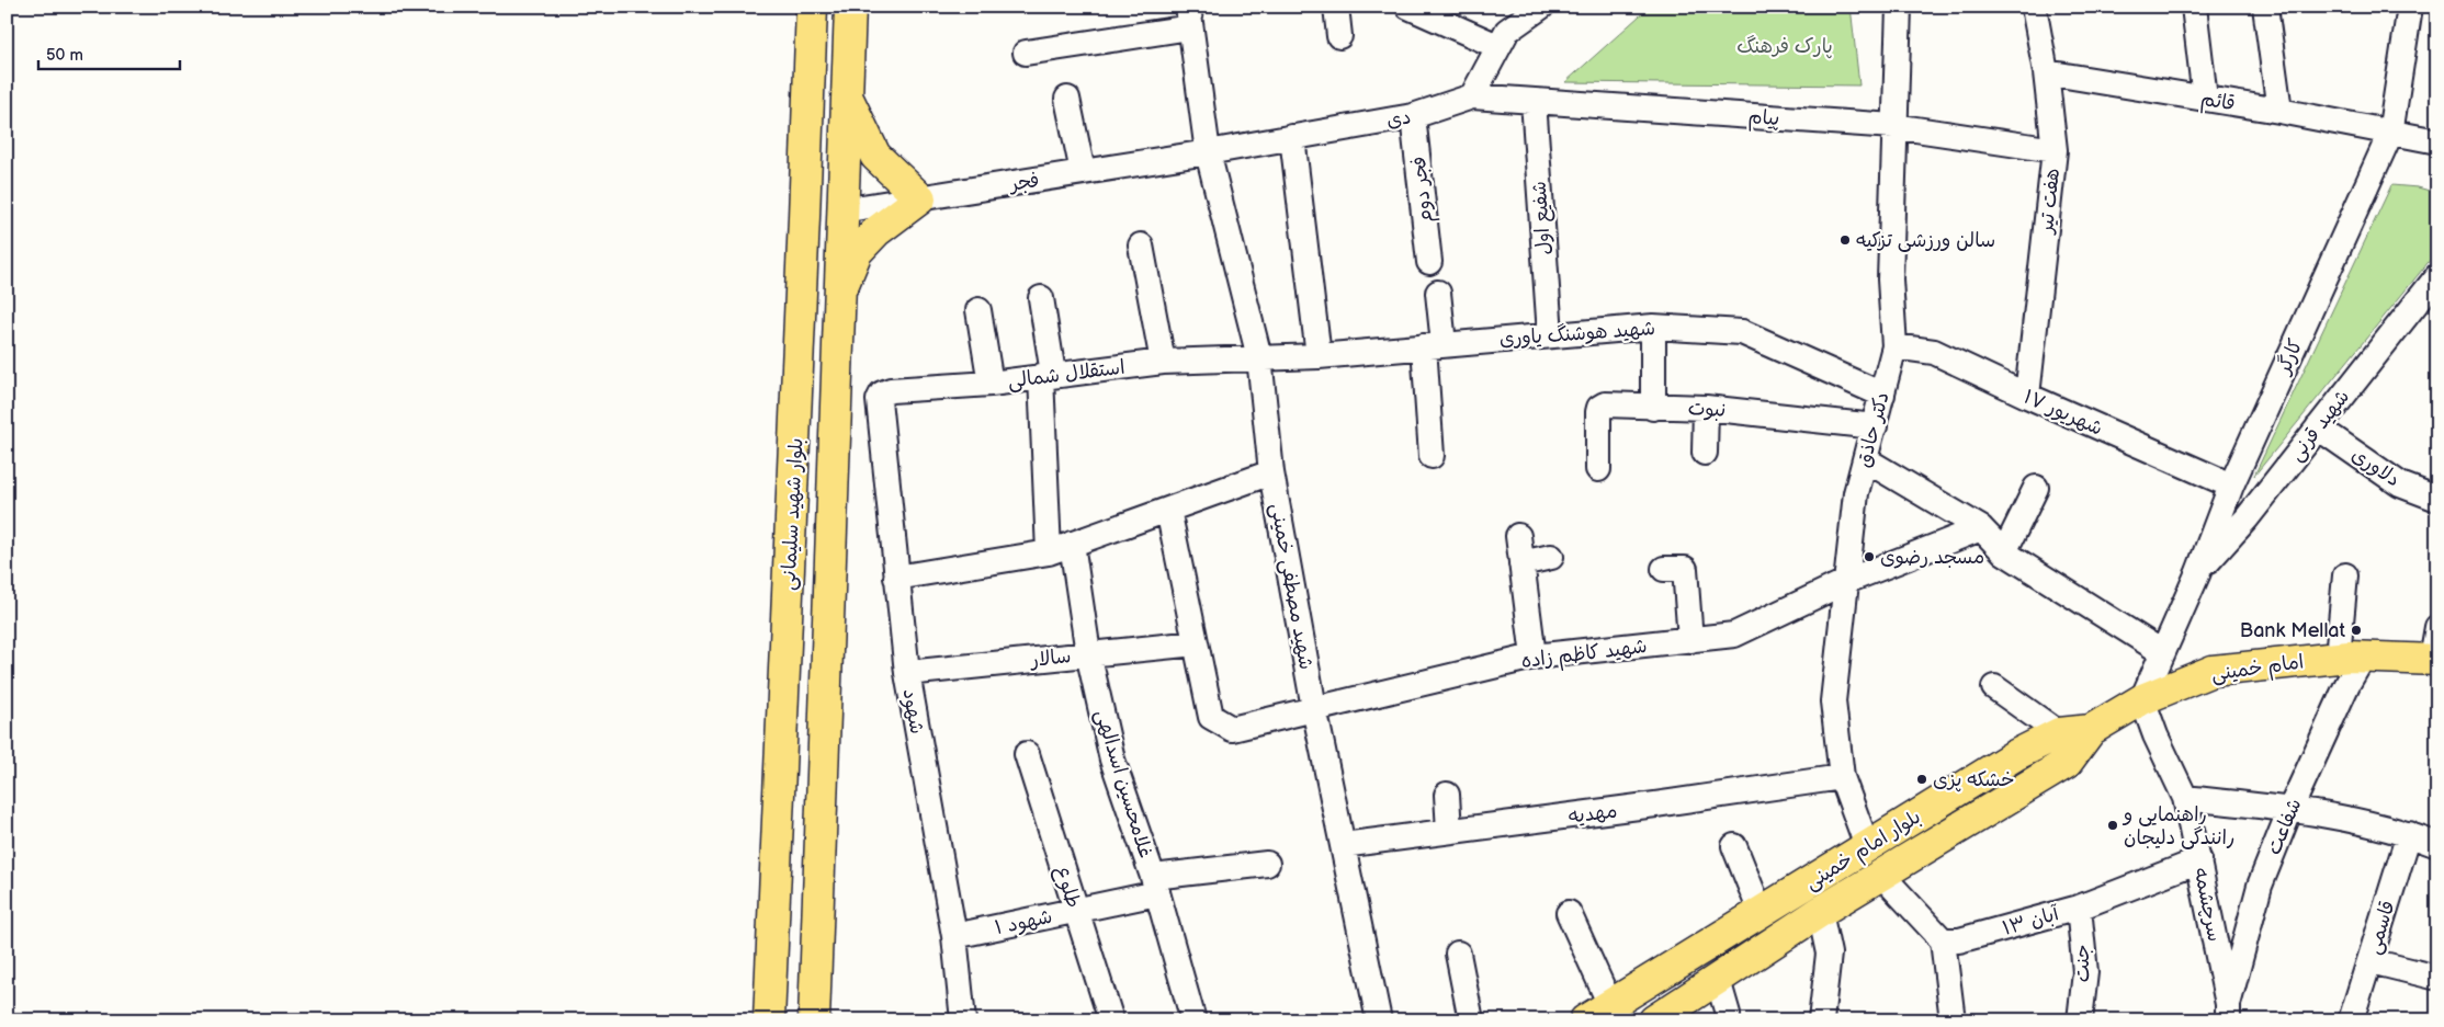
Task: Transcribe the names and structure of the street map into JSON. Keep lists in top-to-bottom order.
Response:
{
  "streets": {
    "main road": ["بلوار شهید سلیمانی", "امام خمینی", "بلوار امام خمینی"],
    "street": [
      "قائم",
      "پیام",
      "دی",
      "فجر",
      "فجر دوم",
      "هفت تیر",
      "شفیع اول",
      "شهید هوشنگ یاوری",
      "کارگر",
      "استقلال شمالی",
      "نبوت",
      "۱۷ شهریور",
      "شهید قرنی",
      "دکتر حاذق",
      "دلاوری",
      "شهید مصطفی خمینی",
      "شهید کاظم زاده",
      "سالار",
      "شهود",
      "غلامحسین اسدالهی",
      "مهدیه",
      "شفاعت",
      "طلوع",
      "سرچشمه",
      "۱۳ آبان",
      "شهود ۱",
      "قاسمی",
      "جنت"
    ]
  },
  "crossings": [
    ["قائم", "هفت تیر"],
    ["قائم", "کارگر"],
    ["پیام", "دی"],
    ["پیام", "هفت تیر"],
    ["پیام", "شفیع اول"],
    ["پیام", "دکتر حاذق"],
    ["دی", "فجر"],
    ["دی", "فجر دوم"],
    ["دی", "شهید مصطفی خمینی"],
    ["فجر", "بلوار شهید سلیمانی"],
    ["فجر", "شهید مصطفی خمینی"],
    ["هفت تیر", "۱۷ شهریور"],
    ["شفیع اول", "شهید هوشنگ یاوری"],
    ["شهید هوشنگ یاوری", "استقلال شمالی"],
    ["شهید هوشنگ یاوری", "دکتر حاذق"],
    ["شهید هوشنگ یاوری", "شهید مصطفی خمینی"],
    ["کارگر", "۱۷ شهریور"],
    ["کارگر", "شهید قرنی"],
    ["کارگر", "امام خمینی"],
    ["کارگر", "سرچشمه"],
    ["استقلال شمالی", "شهید مصطفی خمینی"],
    ["استقلال شمالی", "شهود"],
    ["نبوت", "دکتر حاذق"],
    ["۱۷ شهریور", "دکتر حاذق"],
    ["شهید قرنی", "دلاوری"],
    ["دکتر حاذق", "شهید کاظم زاده"],
    ["دکتر حاذق", "مهدیه"],
    ["دکتر حاذق", "بلوار امام خمینی"],
    ["شهید مصطفی خمینی", "شهید کاظم زاده"],
    ["شهید مصطفی خمینی", "مهدیه"],
    ["شهید کاظم زاده", "سالار"],
    ["سالار", "شهود"],
    ["سالار", "غلامحسین اسدالهی"],
    ["امام خمینی", "شفاعت"],
    ["امام خمینی", "بلوار امام خمینی"],
    ["امام خمینی", "سرچشمه"],
    ["شهود", "شهود ۱"],
    ["غلامحسین اسدالهی", "شهود ۱"],
    ["شفاعت", "سرچشمه"],
    ["طلوع", "شهود ۱"],
    ["سرچشمه", "۱۳ آبان"],
    ["۱۳ آبان", "جنت"]
  ],
  "parks": ["پارک فرهنگ"],
  "places": [
    "سالن ورزشی تزکیه",
    "مسجد رضوی",
    "Bank Mellat",
    "خشکه پزی",
    "راهنمایی و رانندگی دلیجان"
  ],
  "scale_bar": "50 m"
}
